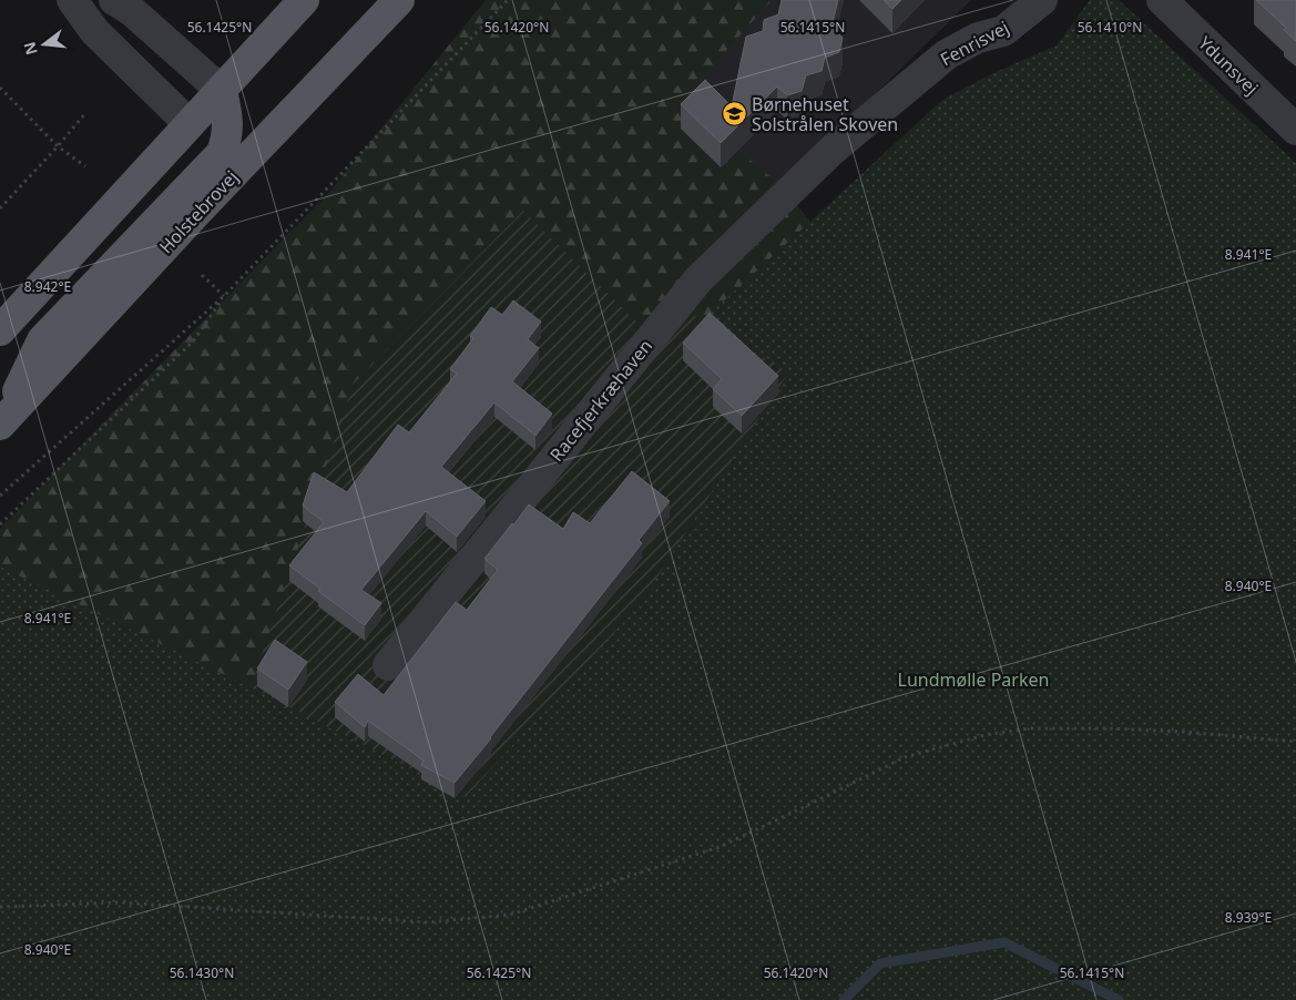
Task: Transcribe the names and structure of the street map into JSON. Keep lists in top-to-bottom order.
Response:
{
  "streets": {
    "main road": ["Holstebrovej"],
    "street": ["Fenrisvej", "Ydunsvej", "Racefjerkræhaven"]
  },
  "crossings": [
    ["Fenrisvej", "Racefjerkræhaven"]
  ],
  "parks": ["Lundmølle Parken"],
  "places": {
    "school or university": ["Børnehuset Solstrålen Skoven"]
  },
  "north": "left",
  "coordinates": [
    "56.1425°N",
    "56.1420°N",
    "56.1415°N",
    "56.1410°N",
    "8.941°E",
    "8.942°E",
    "8.940°E",
    "8.939°E",
    "56.1430°N"
  ]
}
